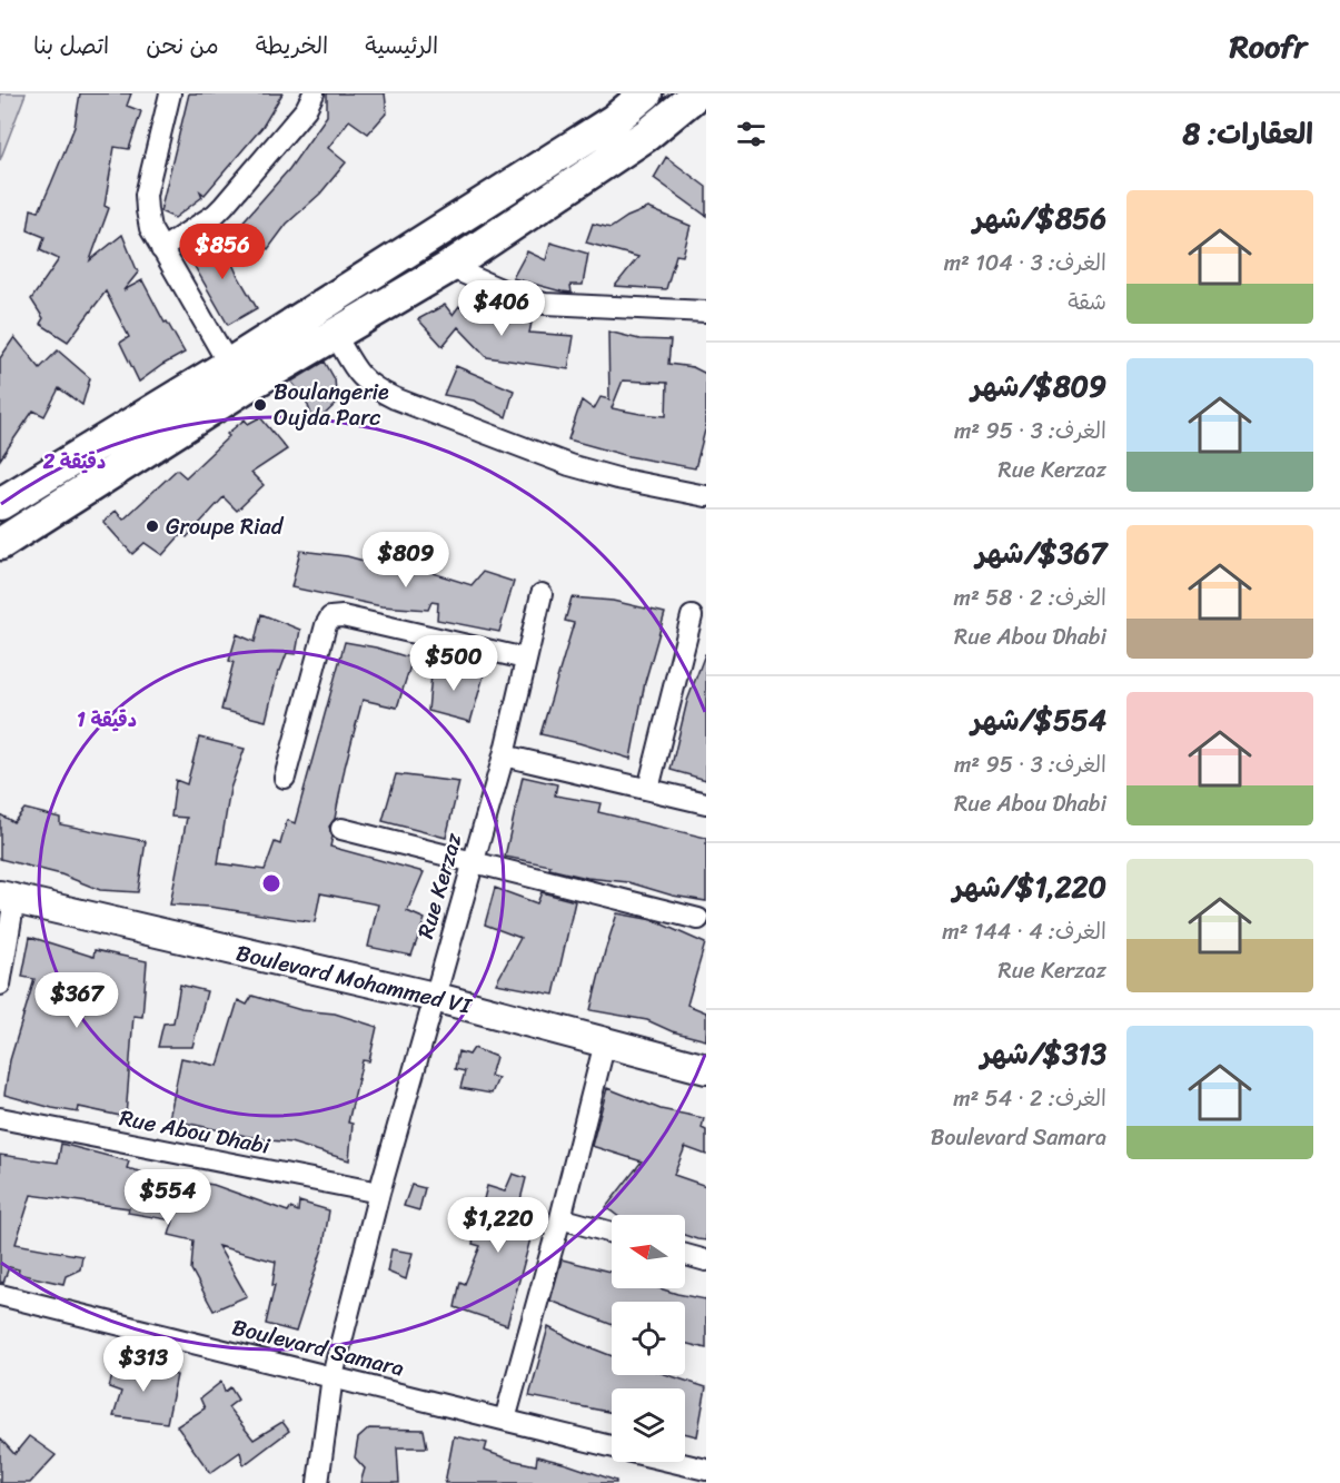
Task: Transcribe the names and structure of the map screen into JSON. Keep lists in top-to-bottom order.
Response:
{
  "streets": {
    "street": [
      "Rue Kerzaz",
      "Boulevard Mohammed VI",
      "Rue Abou Dhabi",
      "Boulevard Samara"
    ]
  },
  "crossings": [
    ["Rue Kerzaz", "Boulevard Mohammed VI"],
    ["Rue Kerzaz", "Rue Abou Dhabi"],
    ["Rue Kerzaz", "Boulevard Samara"]
  ],
  "places": ["Boulangerie Oujda Parc", "Groupe Riad"],
  "north": "left",
  "page": {
    "header": "Roofr",
    "nav": [
      "الرئيسية",
      "الخريطة",
      "من نحن",
      "اتصل بنا"
    ],
    "heading": "العقارات: 8",
    "list": [
      {
        "name": "$856/شهر",
        "note": "الغرف: 3 · 104 m² · شقة"
      },
      {
        "name": "$809/شهر",
        "note": "الغرف: 3 · 95 m² · Rue Kerzaz"
      },
      {
        "name": "$367/شهر",
        "note": "الغرف: 2 · 58 m² · Rue Abou Dhabi"
      },
      {
        "name": "$554/شهر",
        "note": "الغرف: 3 · 95 m² · Rue Abou Dhabi"
      },
      {
        "name": "$1,220/شهر",
        "note": "الغرف: 4 · 144 m² · Rue Kerzaz"
      },
      {
        "name": "$313/شهر",
        "note": "الغرف: 2 · 54 m² · Boulevard Samara"
      }
    ],
    "price": [
      "$856",
      "$406",
      "$809",
      "$500",
      "$367",
      "$554",
      "$1,220",
      "$313"
    ]
  },
  "rings": ["2 دقيقة", "1 دقيقة"]
}
